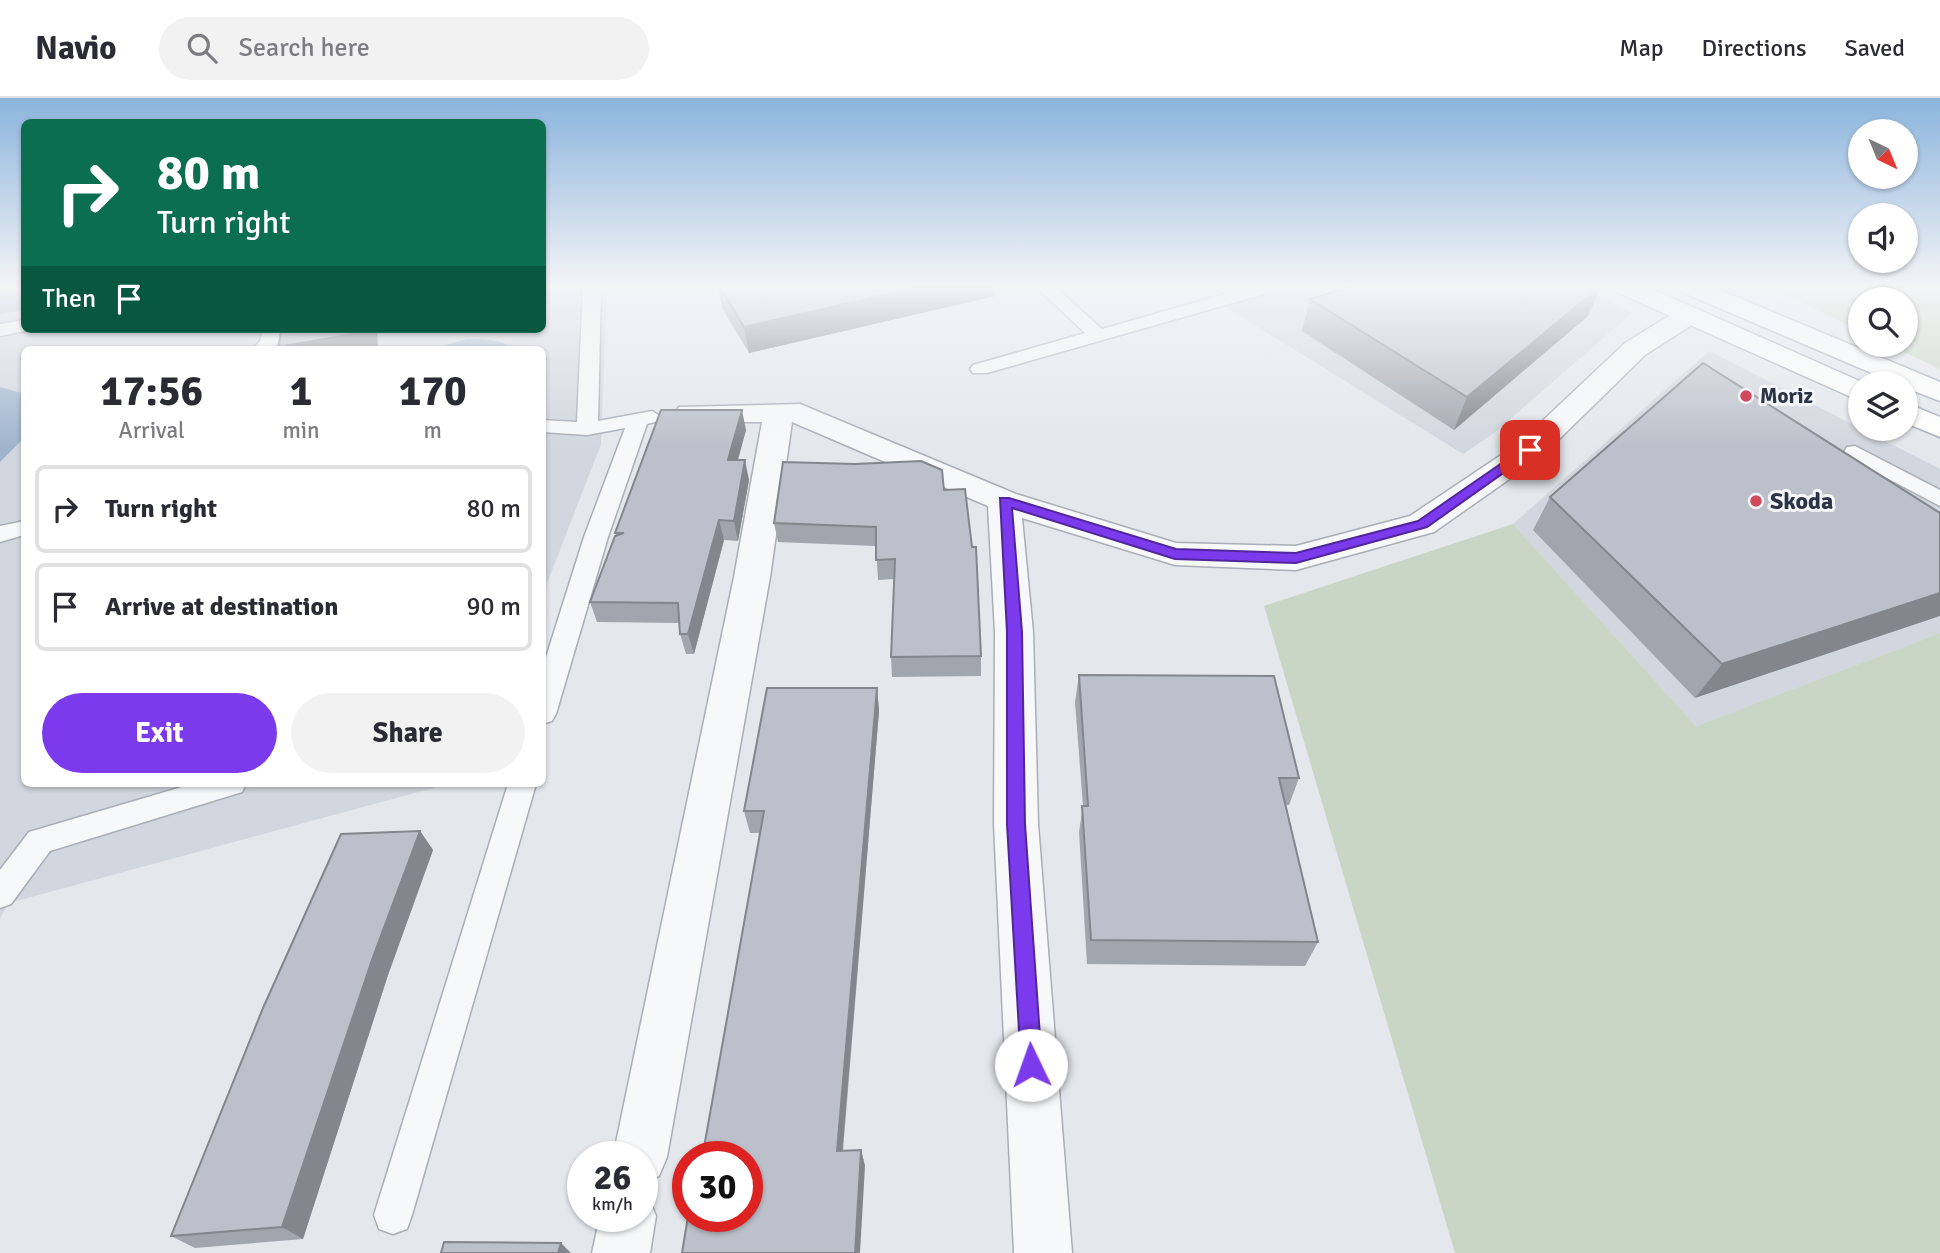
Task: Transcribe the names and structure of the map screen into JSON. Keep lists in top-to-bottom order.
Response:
{
  "places": ["Moriz", "Skoda"],
  "north": "bottom right",
  "page": {
    "header": "Navio",
    "search": "Search here",
    "nav": ["Map", "Directions", "Saved"],
    "turn": ["80 m", "Turn right"],
    "then": "Then",
    "eta": [
      "17:56",
      "Arrival",
      "1",
      "min",
      "170",
      "m"
    ],
    "list": [
      {
        "name": "Turn right",
        "value": "80 m"
      },
      {
        "name": "Arrive at destination",
        "value": "90 m"
      }
    ],
    "buttons": ["Exit", "Share"],
    "speed": "26 km/h",
    "limit": "30"
  }
}
